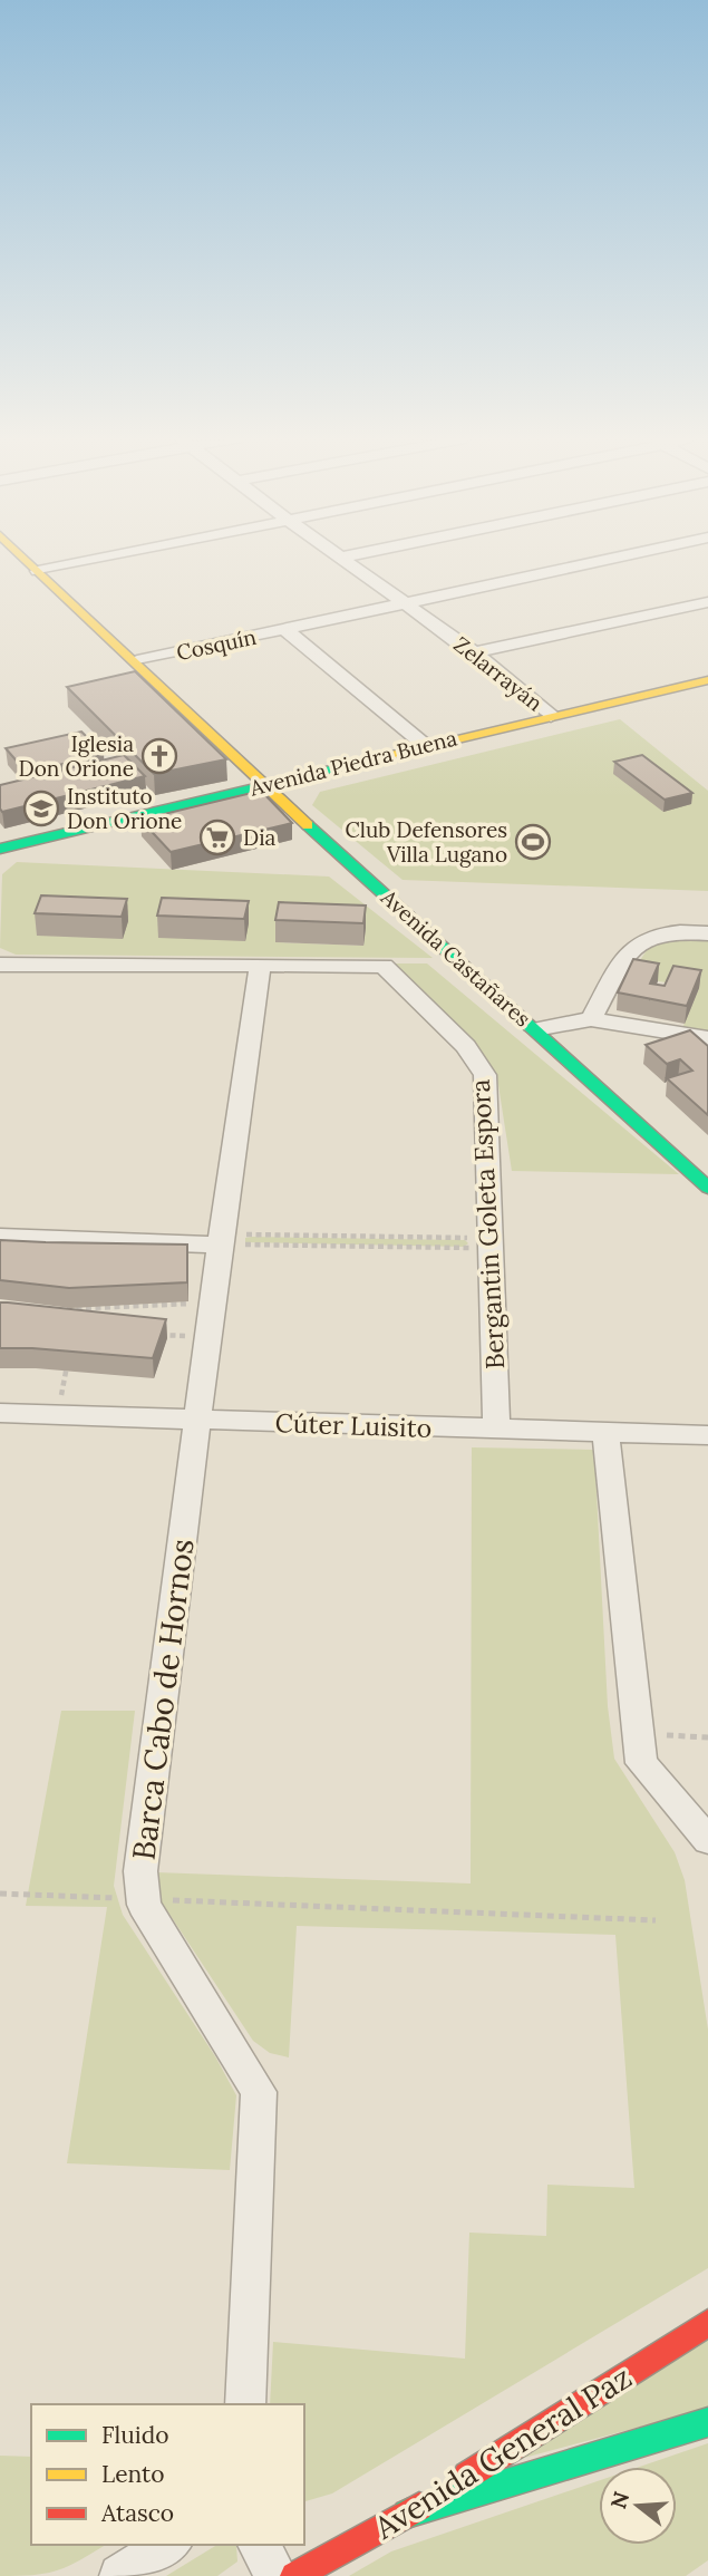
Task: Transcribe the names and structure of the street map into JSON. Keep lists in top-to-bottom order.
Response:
{
  "streets": {
    "main road": ["Avenida Piedra Buena", "Avenida Castañares", "Avenida General Paz"],
    "street": [
      "Cosquín",
      "Zelarrayán",
      "Bergantin Goleta Espora",
      "Cúter Luisito",
      "Barca Cabo de Hornos"
    ]
  },
  "crossings": [
    ["Cosquín", "Zelarrayán"],
    ["Cosquín", "Avenida Castañares"],
    ["Zelarrayán", "Avenida Piedra Buena"],
    ["Avenida Piedra Buena", "Avenida Castañares"],
    ["Bergantin Goleta Espora", "Cúter Luisito"],
    ["Bergantin Goleta Espora", "Barca Cabo de Hornos"],
    ["Cúter Luisito", "Barca Cabo de Hornos"]
  ],
  "places": {
    "church": ["Iglesia Don Orione"],
    "school or university": ["Instituto Don Orione"],
    "supermarket": ["Dia"],
    "sports": ["Club Defensores Villa Lugano"]
  },
  "legend": ["Fluido", "Lento", "Atasco"],
  "north": "left"
}
